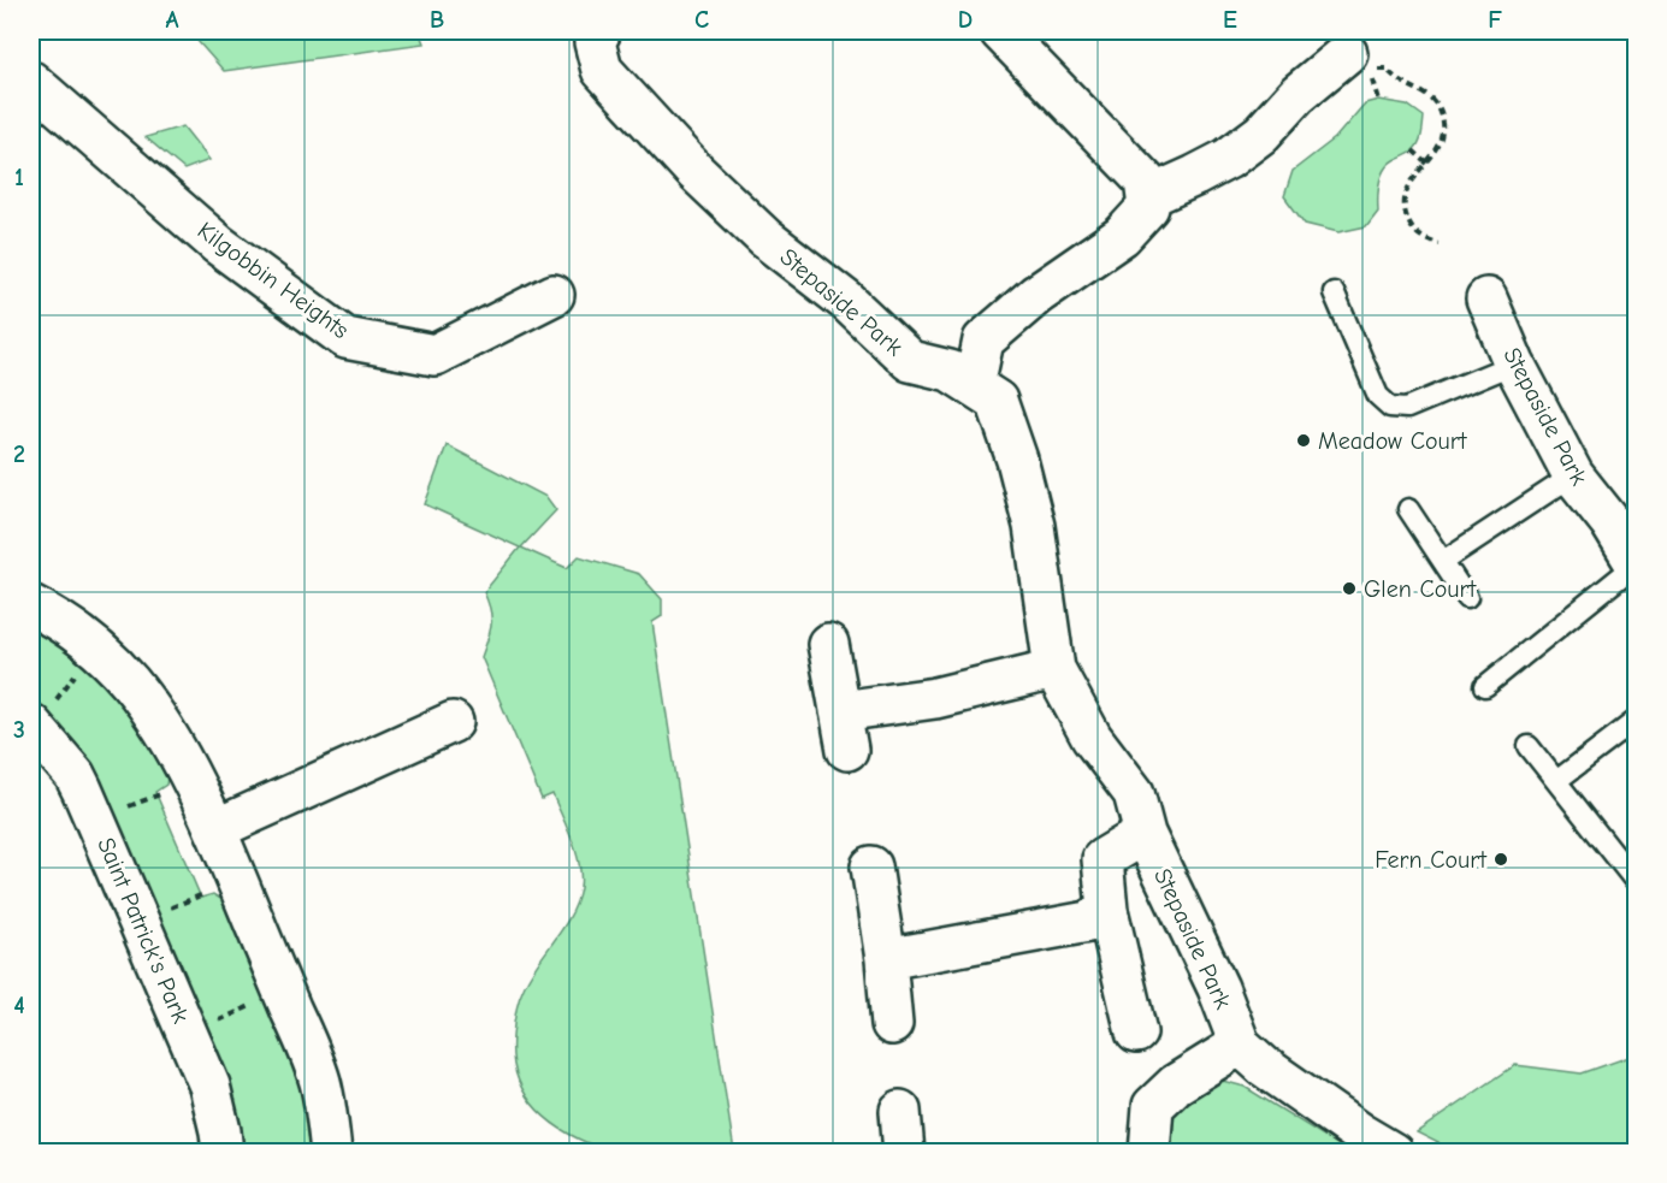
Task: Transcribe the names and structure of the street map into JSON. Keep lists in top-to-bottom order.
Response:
{
  "streets": {
    "street": ["Kilgobbin Heights", "Stepaside Park", "Saint Patrick's Park"]
  },
  "places": ["Meadow Court", "Glen Court", "Fern Court"],
  "grid": {
    "columns": [
      "A",
      "B",
      "C",
      "D",
      "E",
      "F"
    ],
    "rows": [
      "1",
      "2",
      "3",
      "4"
    ]
  }
}
